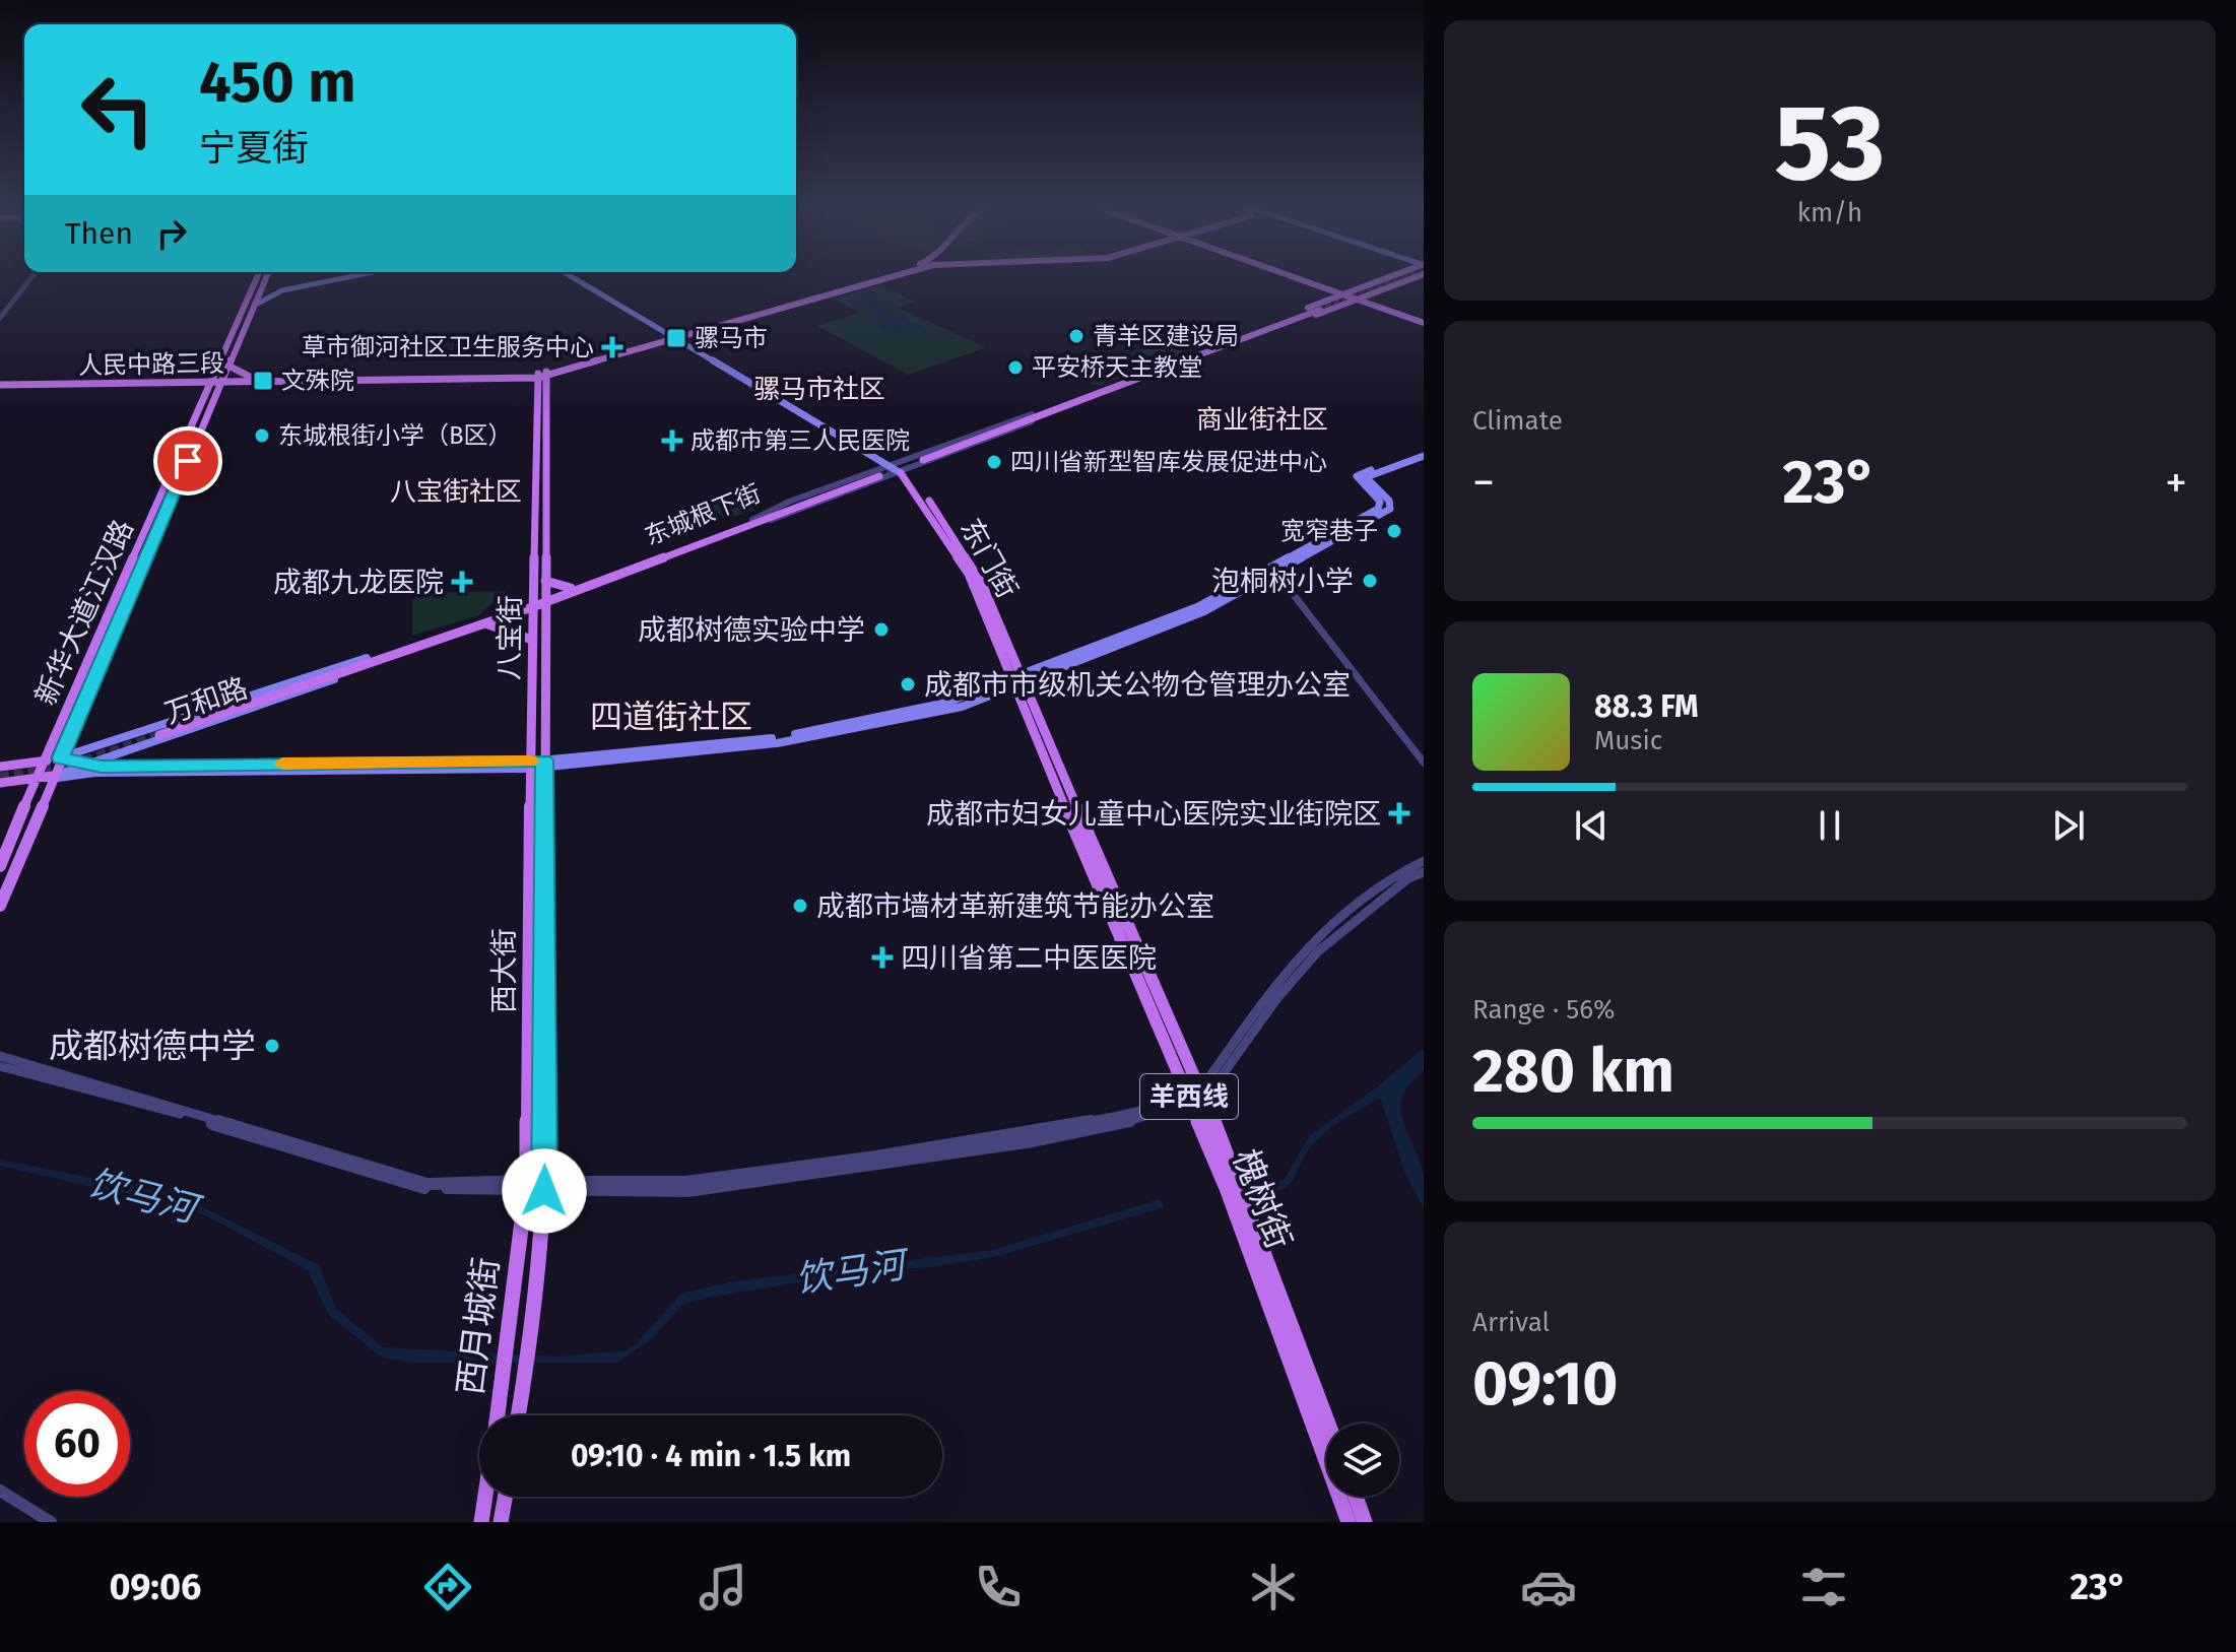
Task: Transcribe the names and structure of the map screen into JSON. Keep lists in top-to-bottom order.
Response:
{
  "streets": {
    "main road": [
      "人民中路三段",
      "东城根下街",
      "东门街",
      "新华大道江汉路",
      "八宝街",
      "万和路",
      "西大街",
      "羊西线",
      "槐树街",
      "西月城街"
    ]
  },
  "crossings": [
    ["人民中路三段", "新华大道江汉路"],
    ["东城根下街", "东门街"],
    ["东城根下街", "八宝街"],
    ["东城根下街", "万和路"],
    ["东门街", "槐树街"],
    ["新华大道江汉路", "万和路"],
    ["八宝街", "万和路"],
    ["八宝街", "西大街"],
    ["西大街", "西月城街"]
  ],
  "districts": [
    "骡马市社区",
    "商业街社区",
    "八宝街社区",
    "四道街社区"
  ],
  "water": ["饮马河"],
  "places": {
    "other": [
      "青羊区建设局",
      "平安桥天主教堂",
      "东城根街小学（B区）",
      "四川省新型智库发展促进中心",
      "宽窄巷子",
      "泡桐树小学",
      "成都树德实验中学",
      "成都市市级机关公物仓管理办公室",
      "成都市墙材革新建筑节能办公室",
      "成都树德中学"
    ],
    "transit": ["骡马市", "文殊院"],
    "health": [
      "草市御河社区卫生服务中心",
      "成都市第三人民医院",
      "成都九龙医院",
      "成都市妇女儿童中心医院实业街院区",
      "四川省第二中医医院"
    ]
  },
  "page": {
    "tile": [
      ["53", "km/h"],
      "Climate",
      ["Range · 56%", "280 km"],
      ["Arrival", "09:10"]
    ],
    "turn": ["450 m", "宁夏街"],
    "then": "Then",
    "heat": ["−", "23°", "+"],
    "song": ["88.3 FM", "Music"],
    "limit": "60",
    "trip": "09:10 · 4 min · 1.5 km",
    "tabs": ["09:06", "23°"]
  }
}
